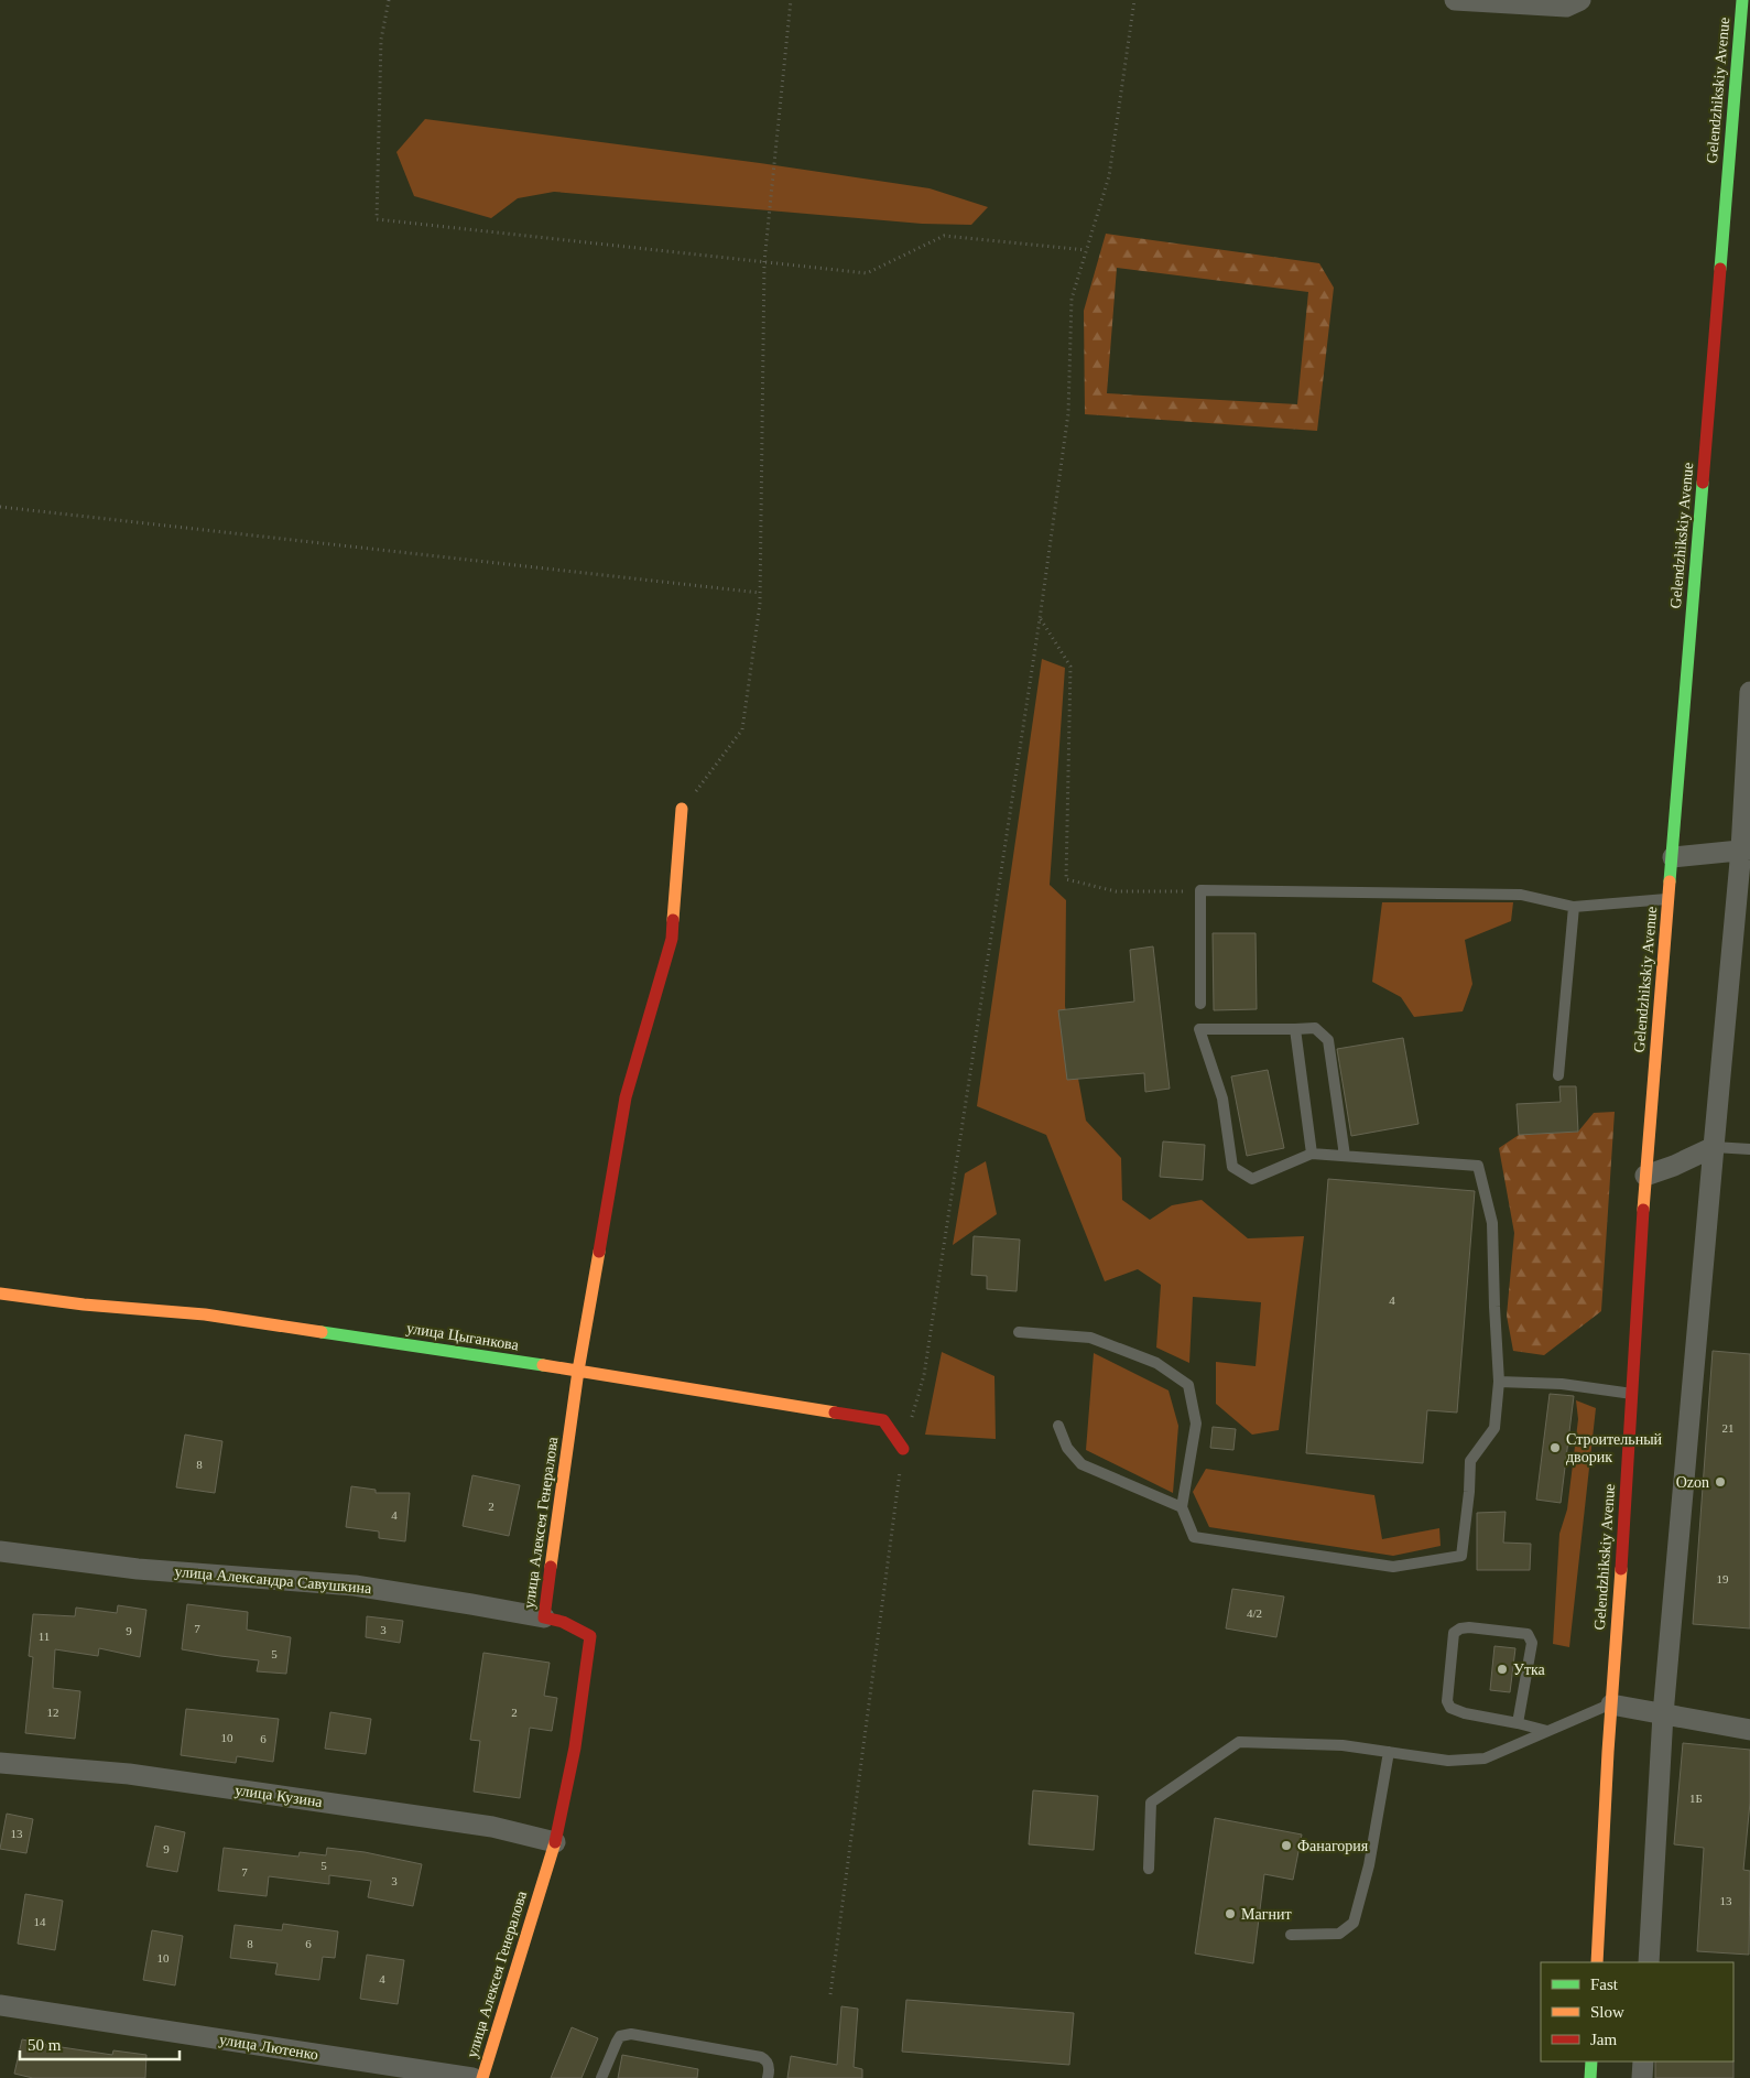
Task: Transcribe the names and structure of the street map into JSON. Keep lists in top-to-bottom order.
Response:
{
  "streets": {
    "street": [
      "Gelendzhikskiy Avenue",
      "улица Цыганкова",
      "улица Алексея Генералова",
      "улица Александра Савушкина",
      "улица Кузина",
      "улица Лютенко"
    ]
  },
  "crossings": [
    ["улица Цыганкова", "улица Алексея Генералова"],
    ["улица Алексея Генералова", "улица Александра Савушкина"],
    ["улица Алексея Генералова", "улица Кузина"]
  ],
  "places": [
    "Строительный дворик",
    "Ozon",
    "Утка",
    "Фанагория",
    "Магнит"
  ],
  "house_numbers": [
    "4",
    "21",
    "8",
    "2",
    "4",
    "19",
    "4/2",
    "7",
    "3",
    "9",
    "11",
    "5",
    "12",
    "2",
    "10",
    "6",
    "1Б",
    "13",
    "9",
    "5",
    "7",
    "3",
    "13",
    "14",
    "8",
    "6",
    "10",
    "4"
  ],
  "legend": ["Fast", "Slow", "Jam"],
  "scale_bar": "50 m"
}
